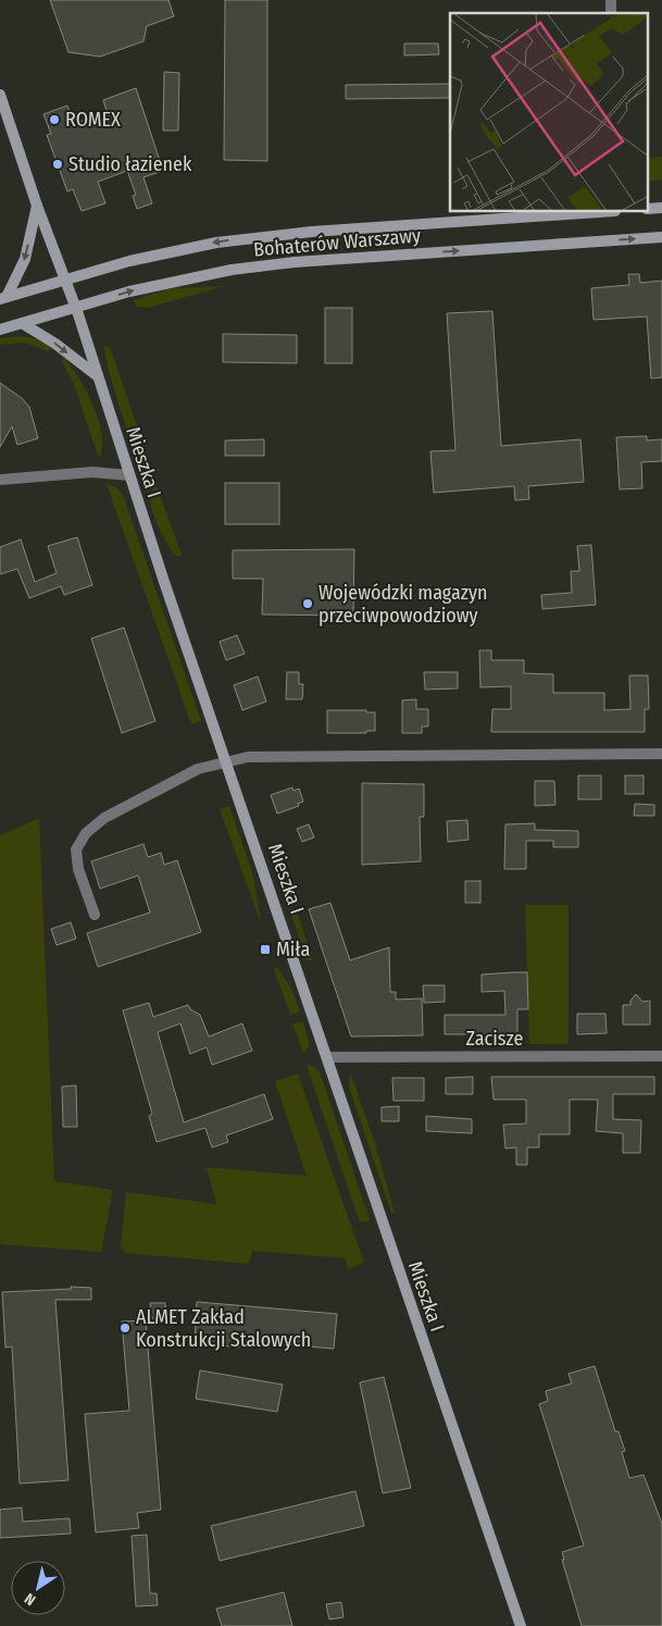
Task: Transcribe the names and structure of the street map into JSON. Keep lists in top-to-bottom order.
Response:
{
  "streets": {
    "street": ["Bohaterów Warszawy", "Mieszka I", "Zacisze"]
  },
  "crossings": [
    ["Bohaterów Warszawy", "Mieszka I"],
    ["Mieszka I", "Zacisze"]
  ],
  "places": {
    "other": [
      "ROMEX",
      "Studio łazienek",
      "Wojewódzki magazyn przeciwpowodziowy",
      "ALMET Zakład Konstrukcji Stalowych"
    ],
    "transit": ["Miła"]
  },
  "north": "bottom left"
}
